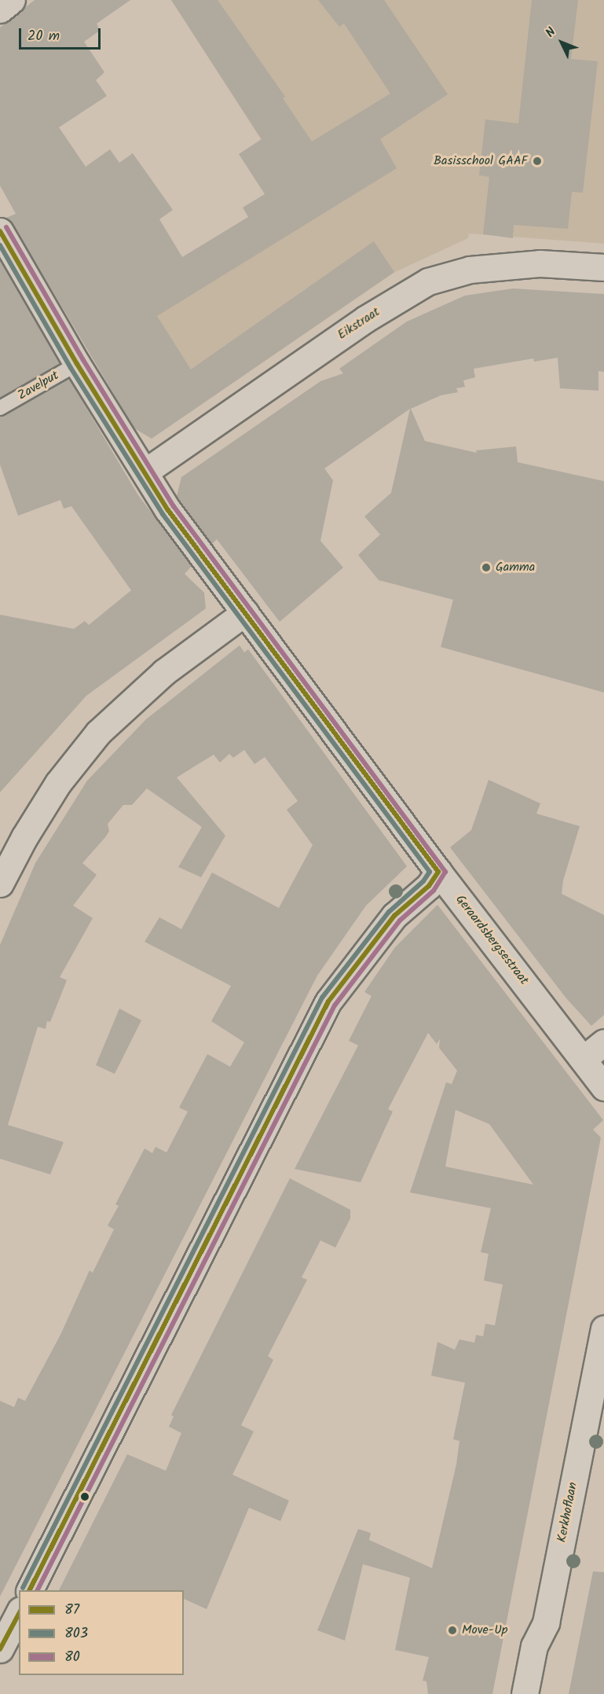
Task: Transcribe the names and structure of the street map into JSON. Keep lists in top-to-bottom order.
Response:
{
  "streets": {
    "street": ["Eikstraat", "Geraardsbergsestraat", "Kerkhoflaan"],
    "lane": ["Zavelput"]
  },
  "crossings": [
    ["Eikstraat", "Geraardsbergsestraat"],
    ["Zavelput", "Geraardsbergsestraat"]
  ],
  "places": ["Basisschool GAAF", "Gamma", "Move-Up"],
  "lines": ["transit line 80", "transit line 87", "transit line 803"],
  "legend": ["87", "803", "80"],
  "scale_bar": "20 m",
  "north": "top left"
}
